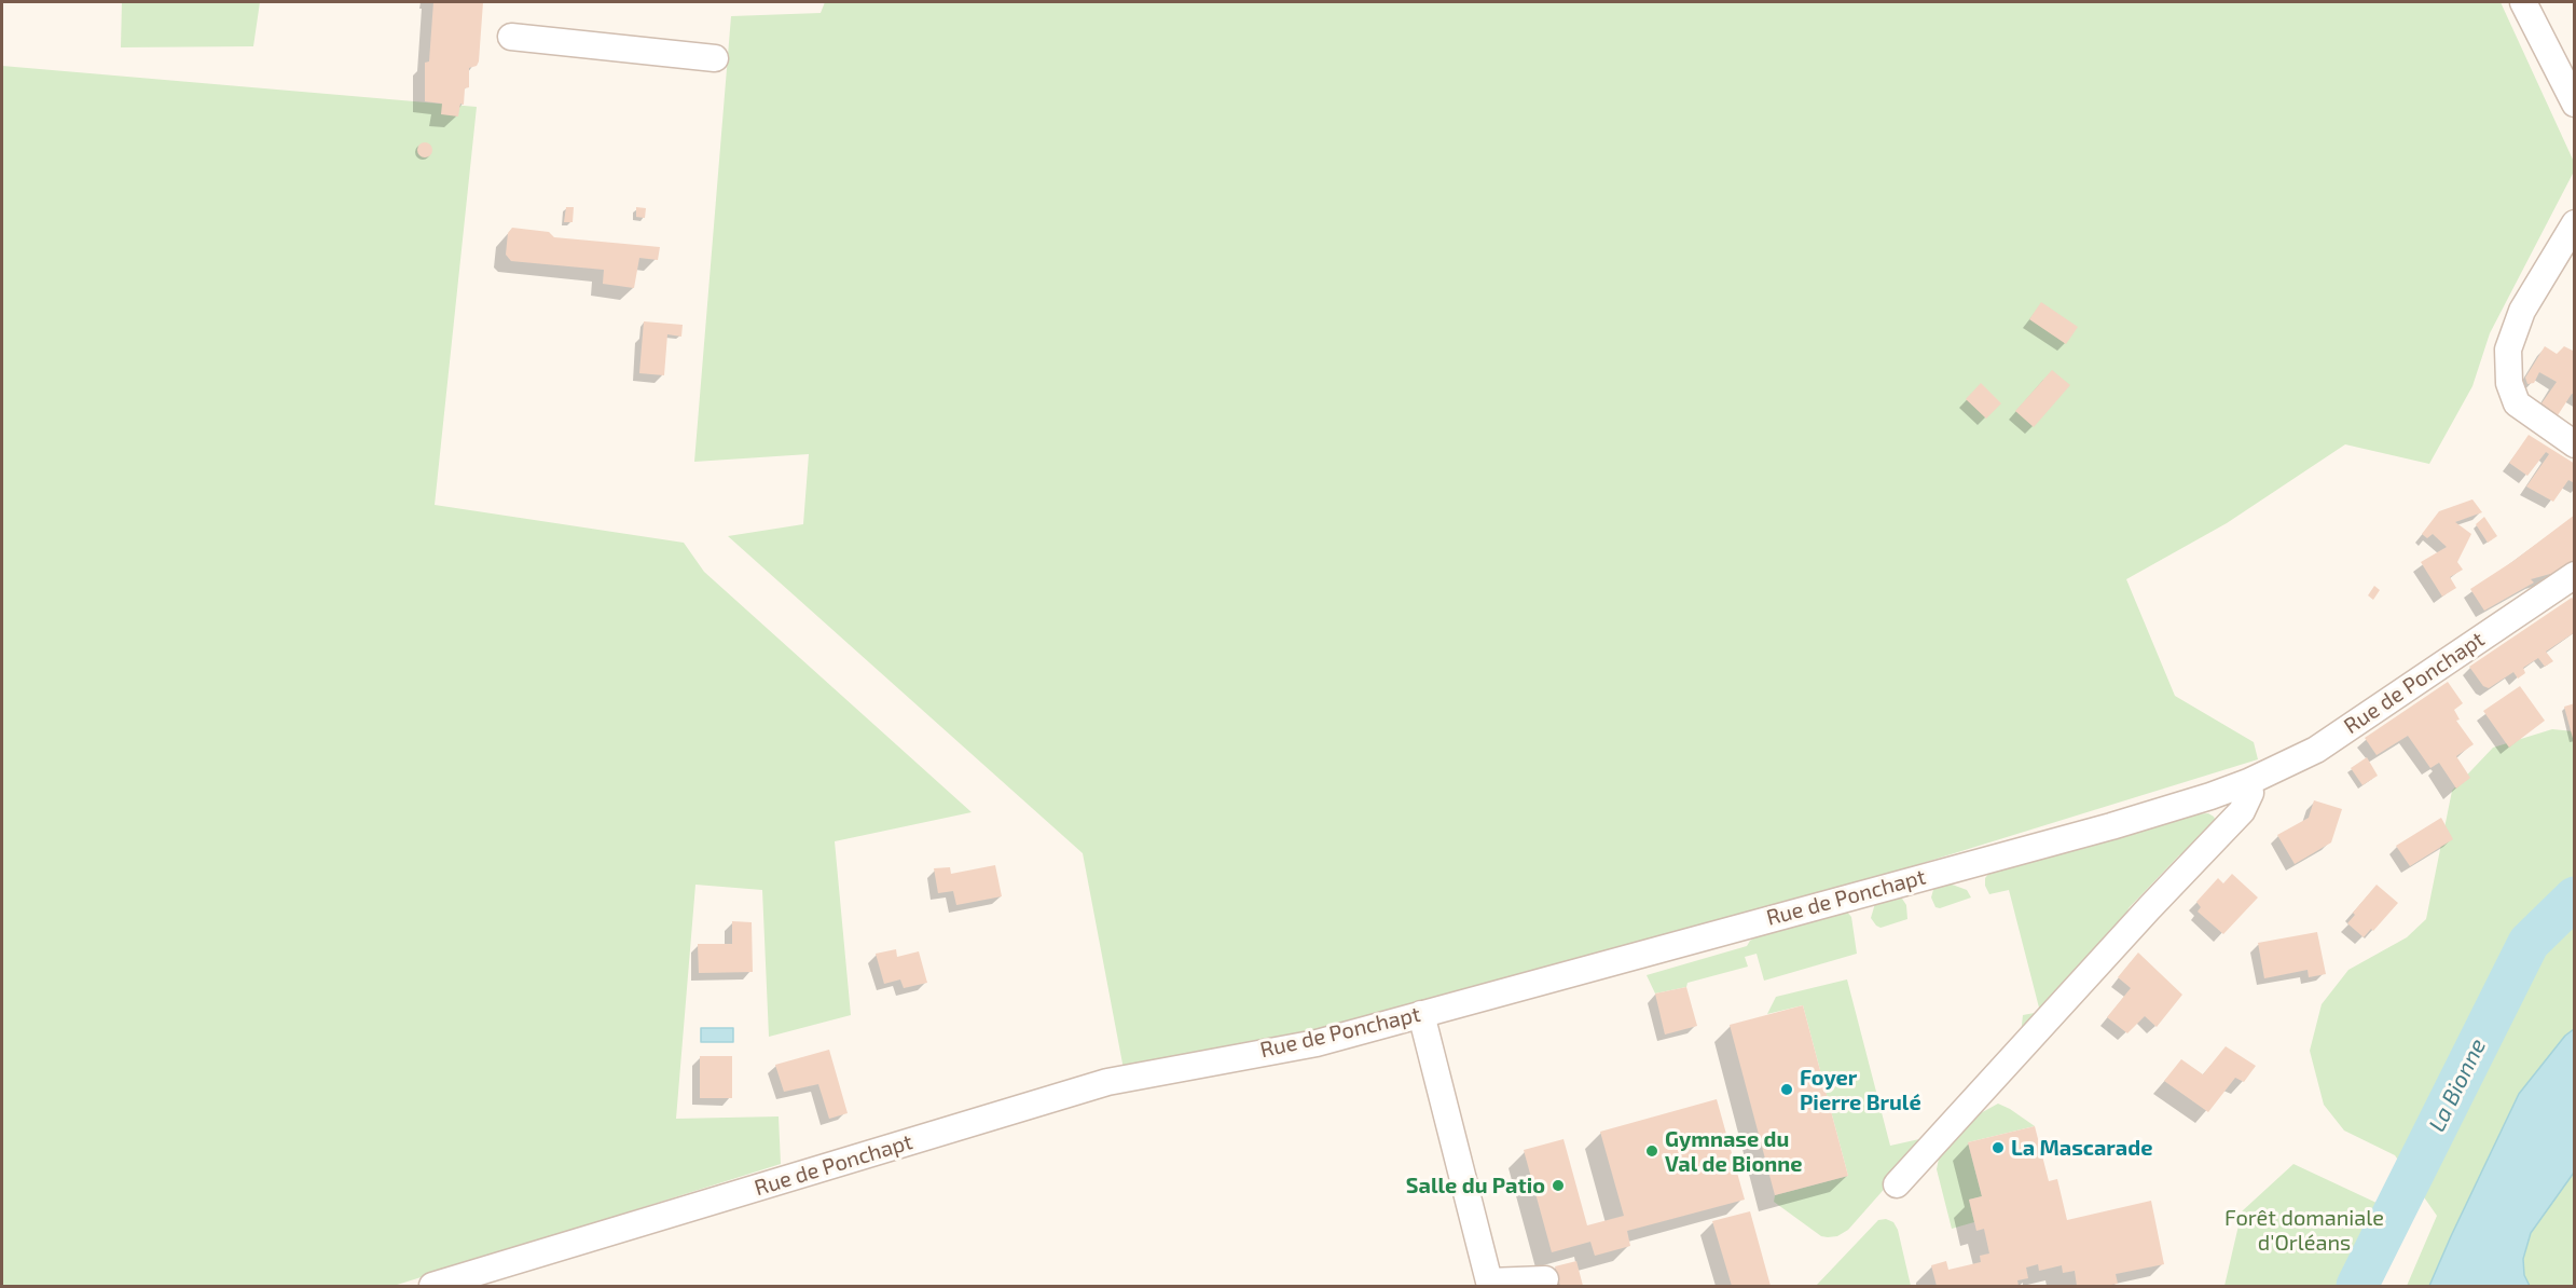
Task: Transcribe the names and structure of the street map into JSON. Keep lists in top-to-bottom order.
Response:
{
  "streets": {
    "street": ["Rue de Ponchapt"]
  },
  "water": ["La Bionne"],
  "parks": ["Forêt domaniale d'Orléans"],
  "places": [
    "Foyer Pierre Brulé",
    "La Mascarade",
    "Gymnase du Val de Bionne",
    "Salle du Patio"
  ]
}
